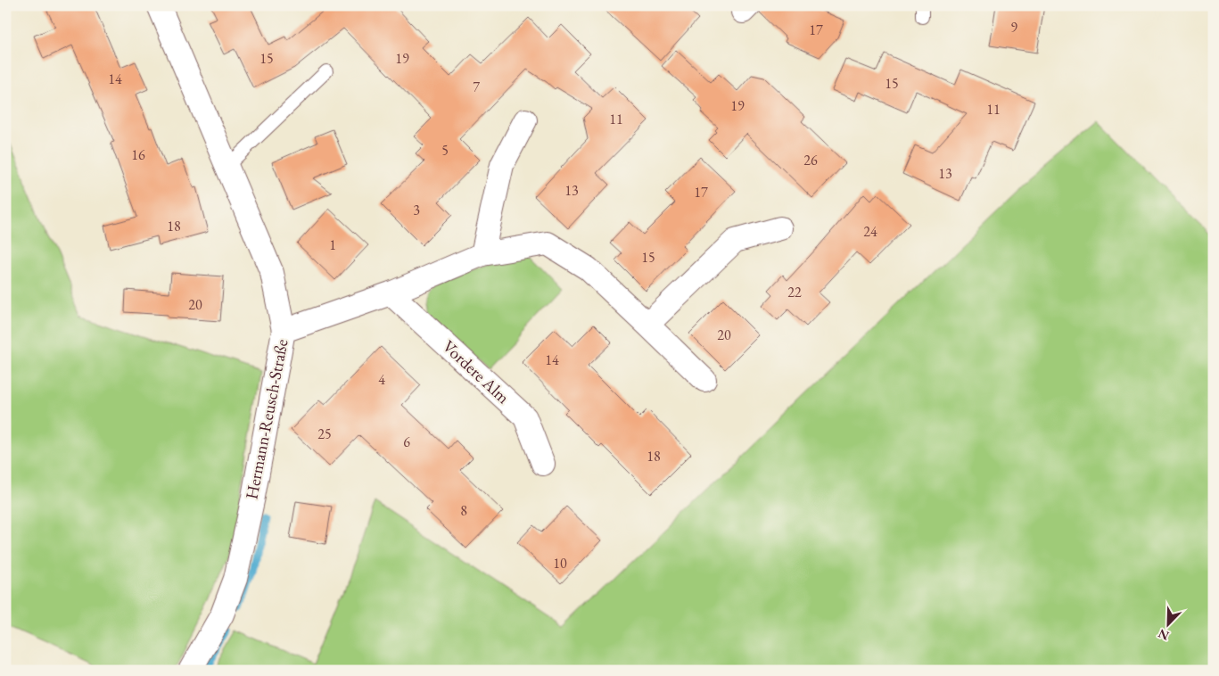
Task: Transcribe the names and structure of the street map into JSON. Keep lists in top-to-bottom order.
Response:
{
  "streets": {
    "street": ["Vordere Alm", "Hermann-Reusch-Straße"]
  },
  "house_numbers": [
    "9",
    "17",
    "15",
    "19",
    "14",
    "15",
    "7",
    "19",
    "11",
    "11",
    "5",
    "16",
    "26",
    "13",
    "13",
    "17",
    "3",
    "18",
    "24",
    "1",
    "15",
    "22",
    "20",
    "20",
    "14",
    "4",
    "25",
    "6",
    "18",
    "8",
    "10"
  ],
  "north": "bottom left"
}
